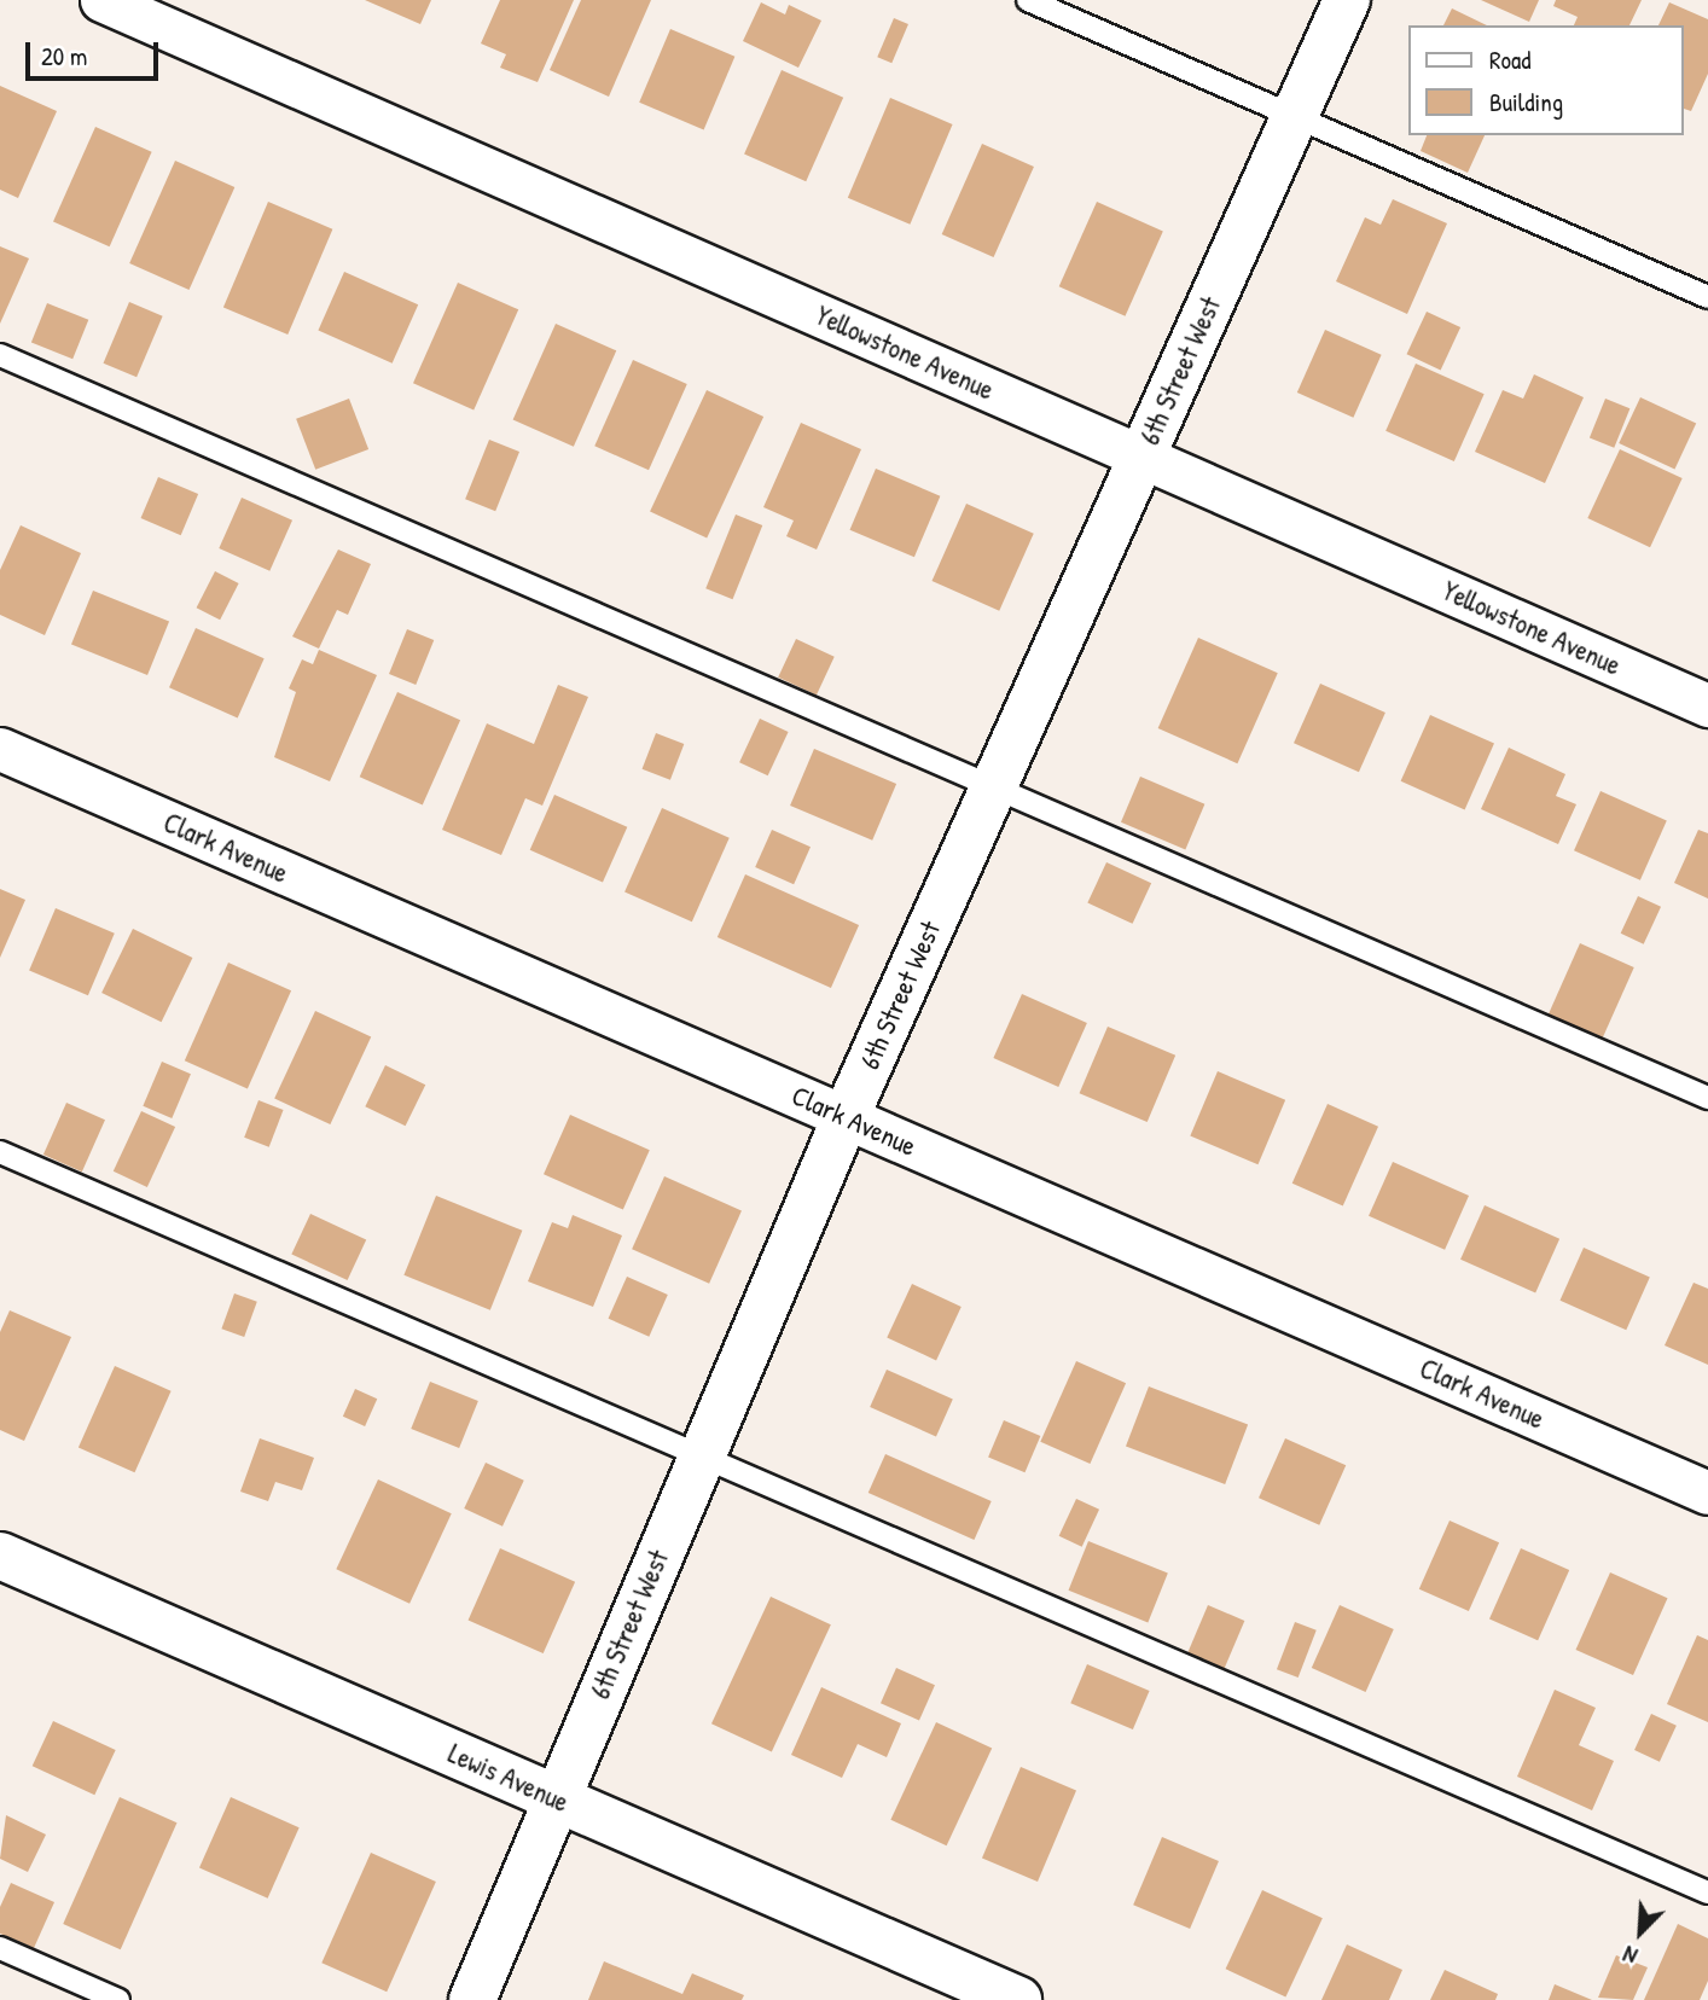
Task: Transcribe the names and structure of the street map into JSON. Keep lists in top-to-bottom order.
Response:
{
  "streets": {
    "street": [
      "Yellowstone Avenue",
      "6th Street West",
      "Clark Avenue",
      "Lewis Avenue"
    ]
  },
  "crossings": [
    ["Yellowstone Avenue", "6th Street West"],
    ["6th Street West", "Clark Avenue"],
    ["6th Street West", "Lewis Avenue"]
  ],
  "legend": ["Road", "Building"],
  "scale_bar": "20 m",
  "north": "bottom left"
}
